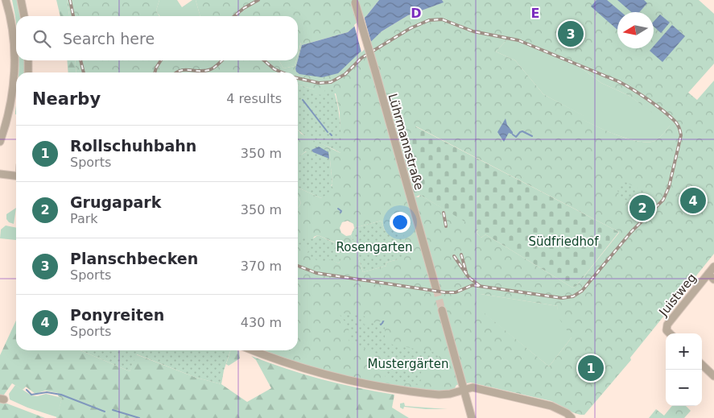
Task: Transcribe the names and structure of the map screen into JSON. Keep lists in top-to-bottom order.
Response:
{
  "streets": {
    "street": ["Lührmannstraße", "Juistweg"]
  },
  "parks": ["Südfriedhof", "Rosengarten", "Mustergärten"],
  "north": "left",
  "page": {
    "search": "Search here",
    "pins": [
      "3",
      "4",
      "2",
      "1"
    ],
    "heading": ["Nearby", "4 results"],
    "list": [
      {
        "mark": "1",
        "name": "Rollschuhbahn",
        "note": "Sports",
        "value": "350 m"
      },
      {
        "mark": "2",
        "name": "Grugapark",
        "note": "Park",
        "value": "350 m"
      },
      {
        "mark": "3",
        "name": "Planschbecken",
        "note": "Sports",
        "value": "370 m"
      },
      {
        "mark": "4",
        "name": "Ponyreiten",
        "note": "Sports",
        "value": "430 m"
      }
    ],
    "map_buttons": ["+", "−"]
  },
  "grid": {
    "columns": ["D", "E"]
  }
}
